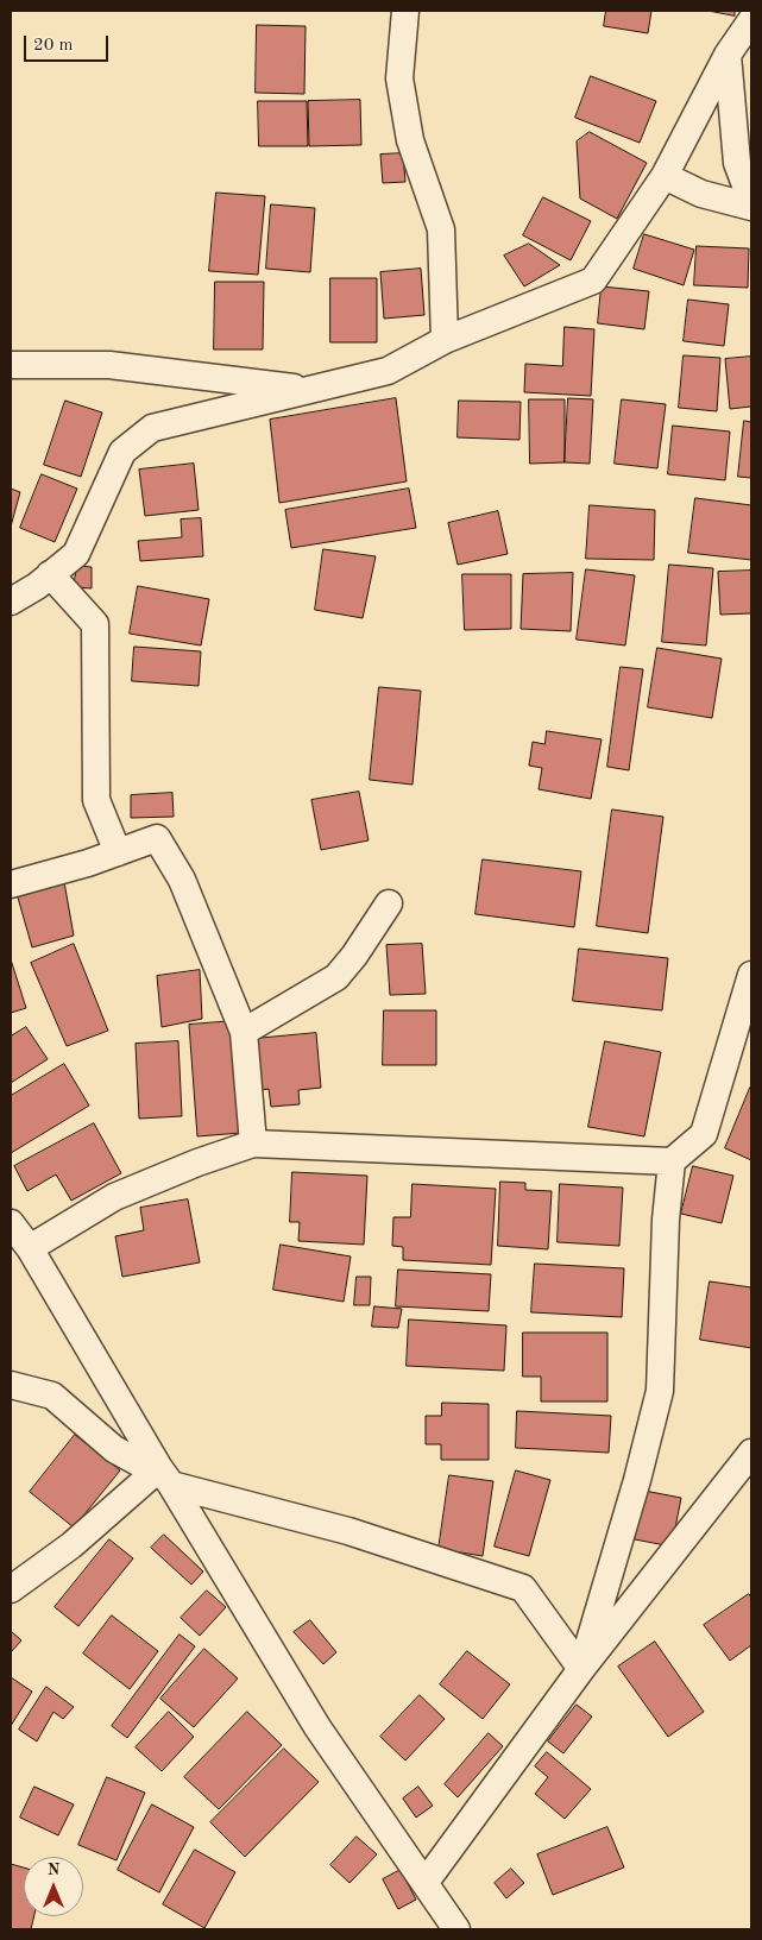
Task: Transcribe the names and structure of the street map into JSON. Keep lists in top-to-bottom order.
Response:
{
  "scale_bar": "20 m",
  "north": "top"
}
